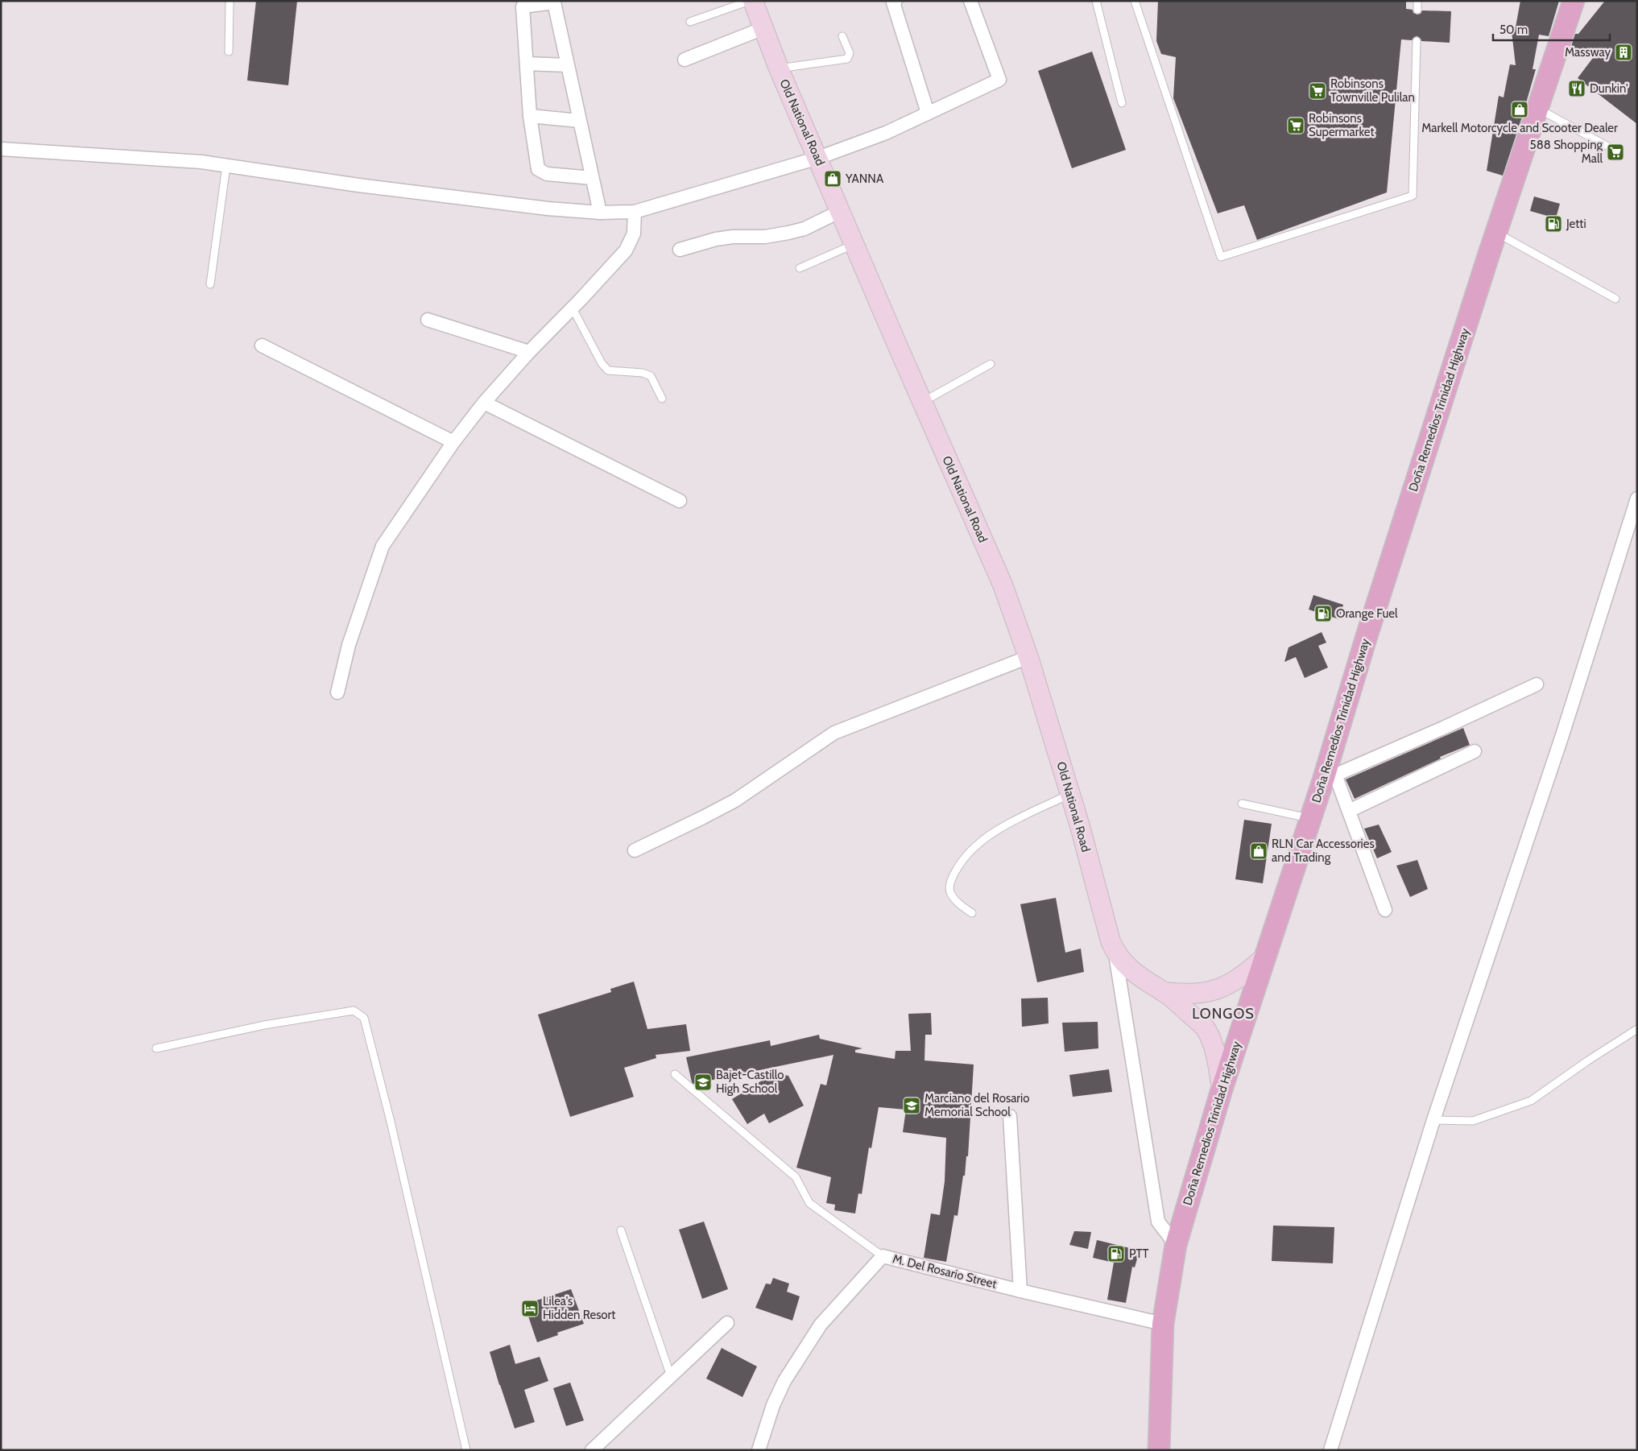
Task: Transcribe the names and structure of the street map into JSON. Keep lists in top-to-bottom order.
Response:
{
  "streets": {
    "main road": ["Old National Road", "Doña Remedios Trinidad Highway"],
    "street": ["M. Del Rosario Street"]
  },
  "crossings": [
    ["Old National Road", "Doña Remedios Trinidad Highway"],
    ["Doña Remedios Trinidad Highway", "M. Del Rosario Street"]
  ],
  "districts": ["LONGOS"],
  "places": {
    "building": ["Massway"],
    "restaurant": ["Dunkin'"],
    "supermarket": ["Robinsons Townville Pulilan", "Robinsons Supermarket", "588 Shopping Mall"],
    "shop": ["Markell Motorcycle and Scooter Dealer", "YANNA", "RLN Car Accessories and Trading"],
    "fuel station": ["Jetti", "Orange Fuel", "PTT"],
    "school or university": ["Bajet-Castillo High School", "Marciano del Rosario Memorial School"],
    "hotel": ["Lilea's Hidden Resort"]
  },
  "scale_bar": "50 m"
}
